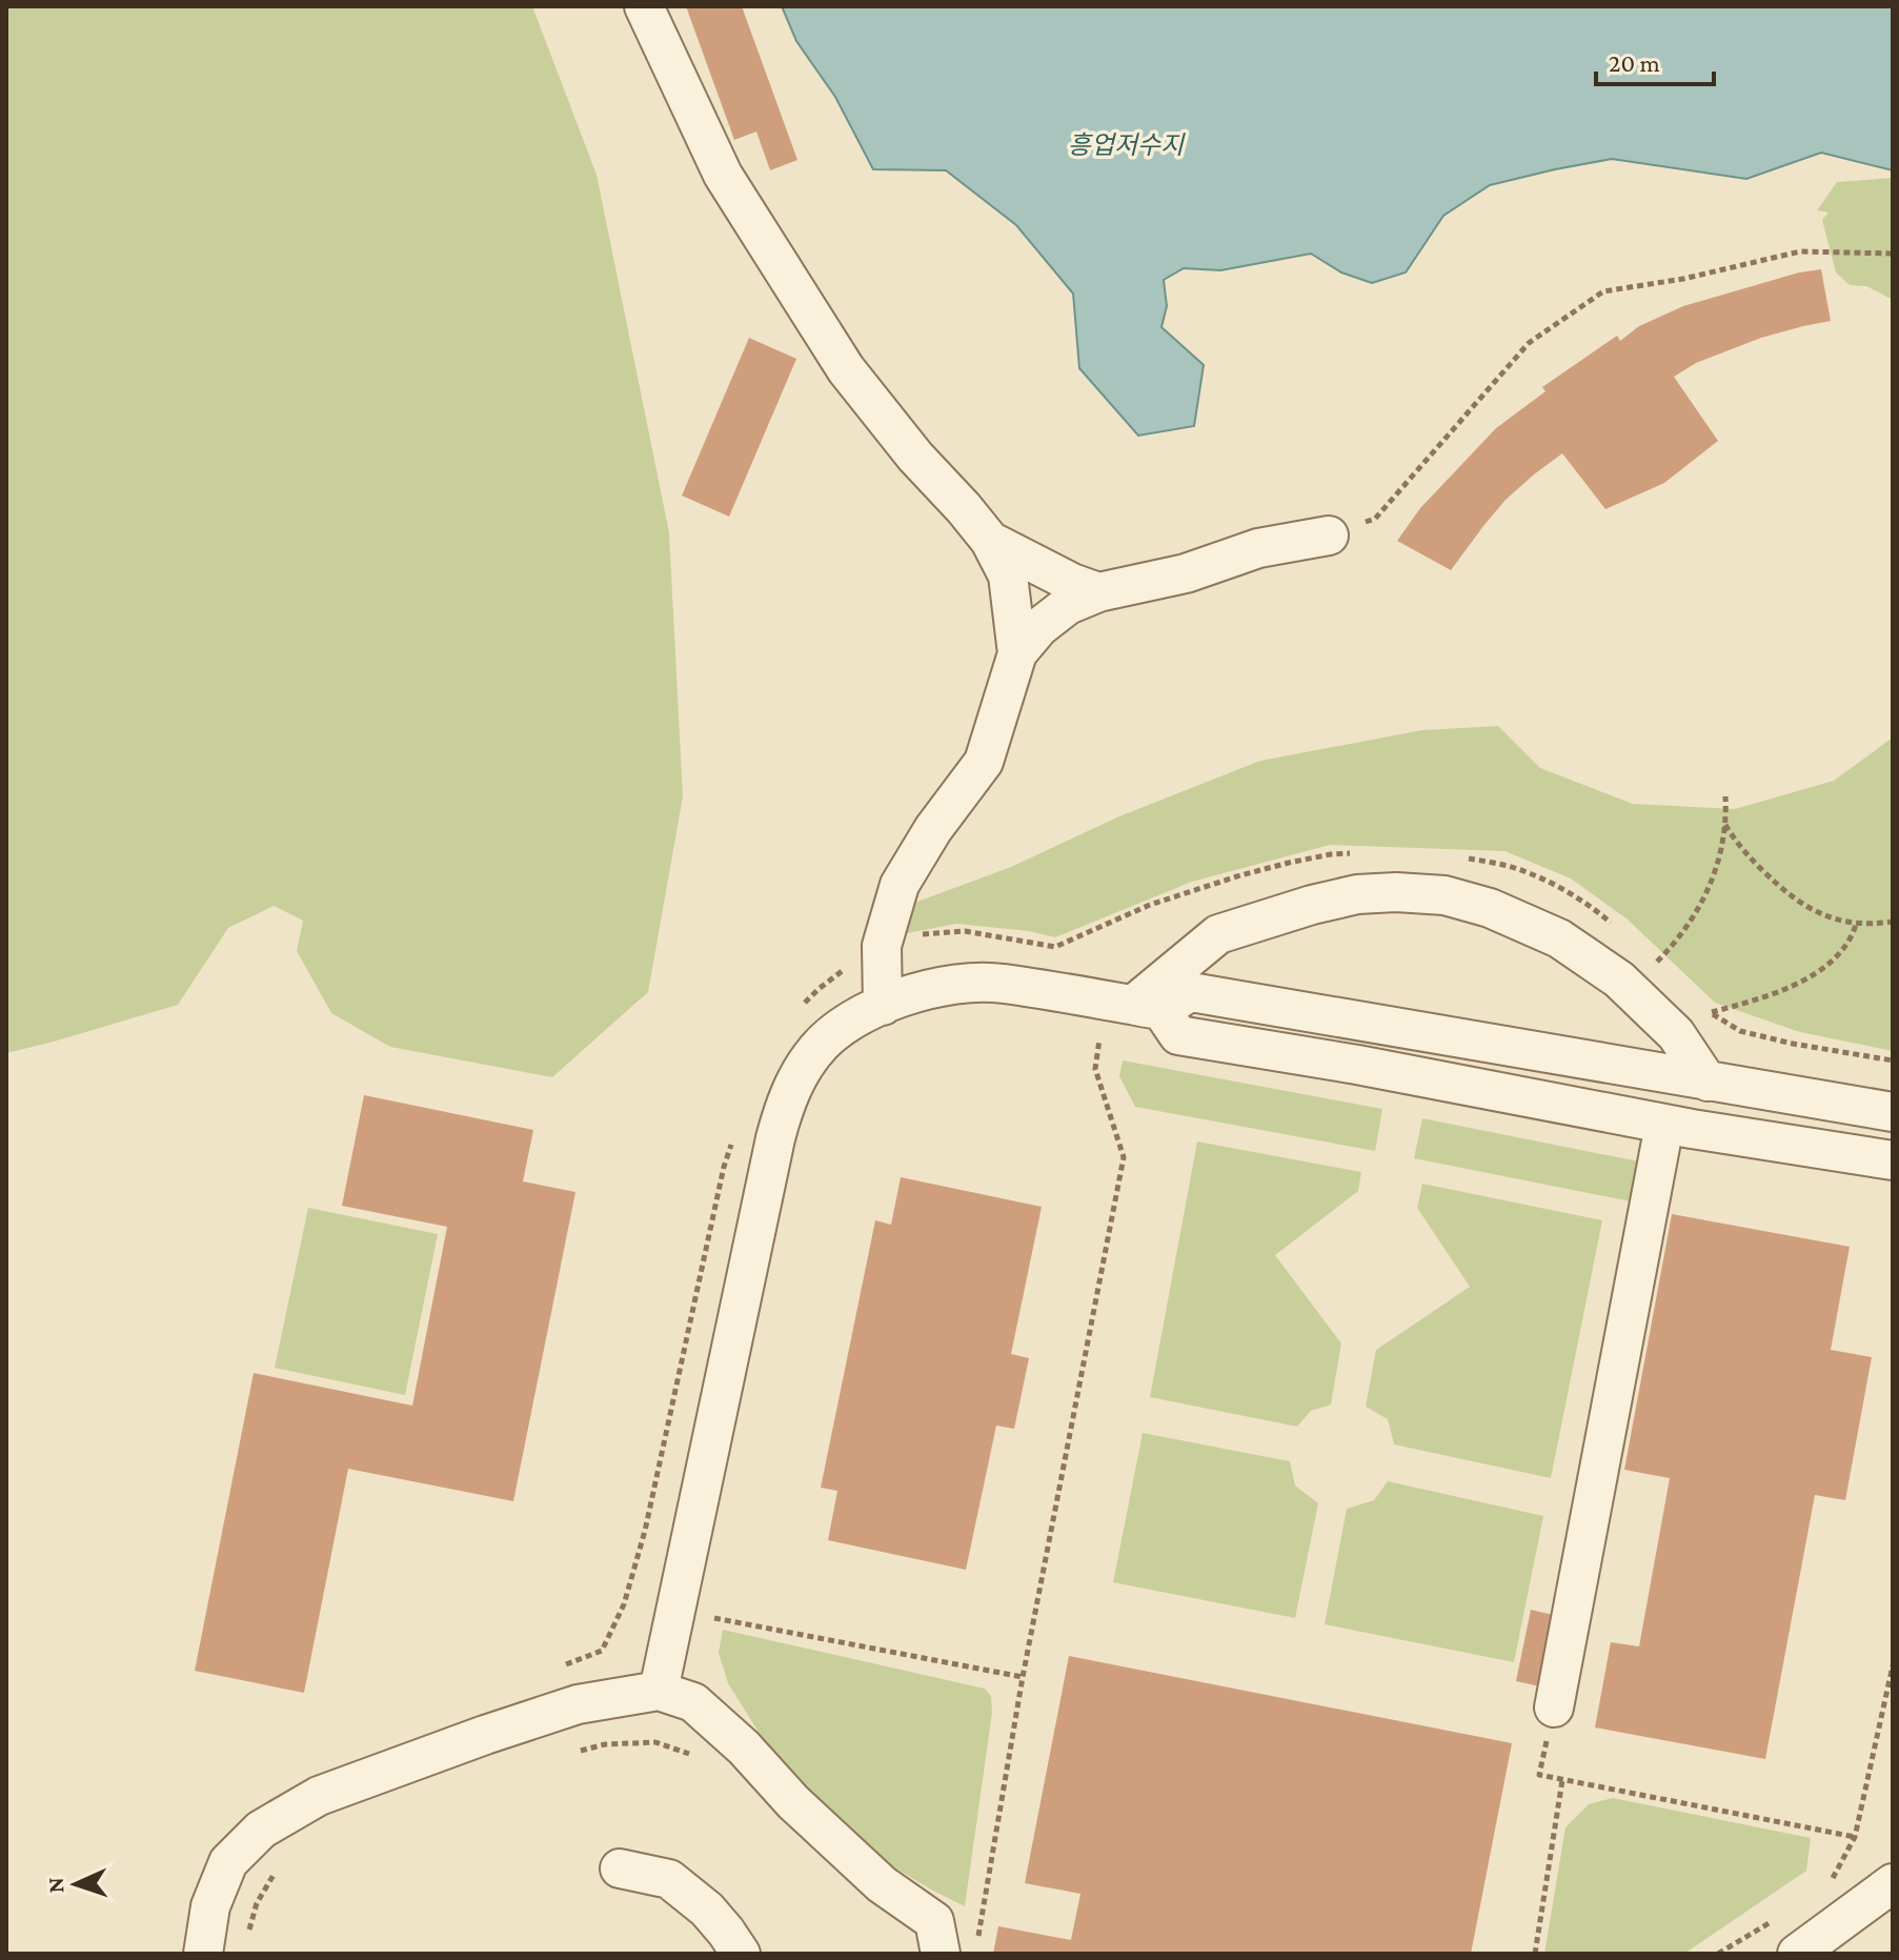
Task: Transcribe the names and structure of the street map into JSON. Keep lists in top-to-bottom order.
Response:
{
  "water": ["흥업저수지"],
  "scale_bar": "20 m",
  "north": "left"
}
